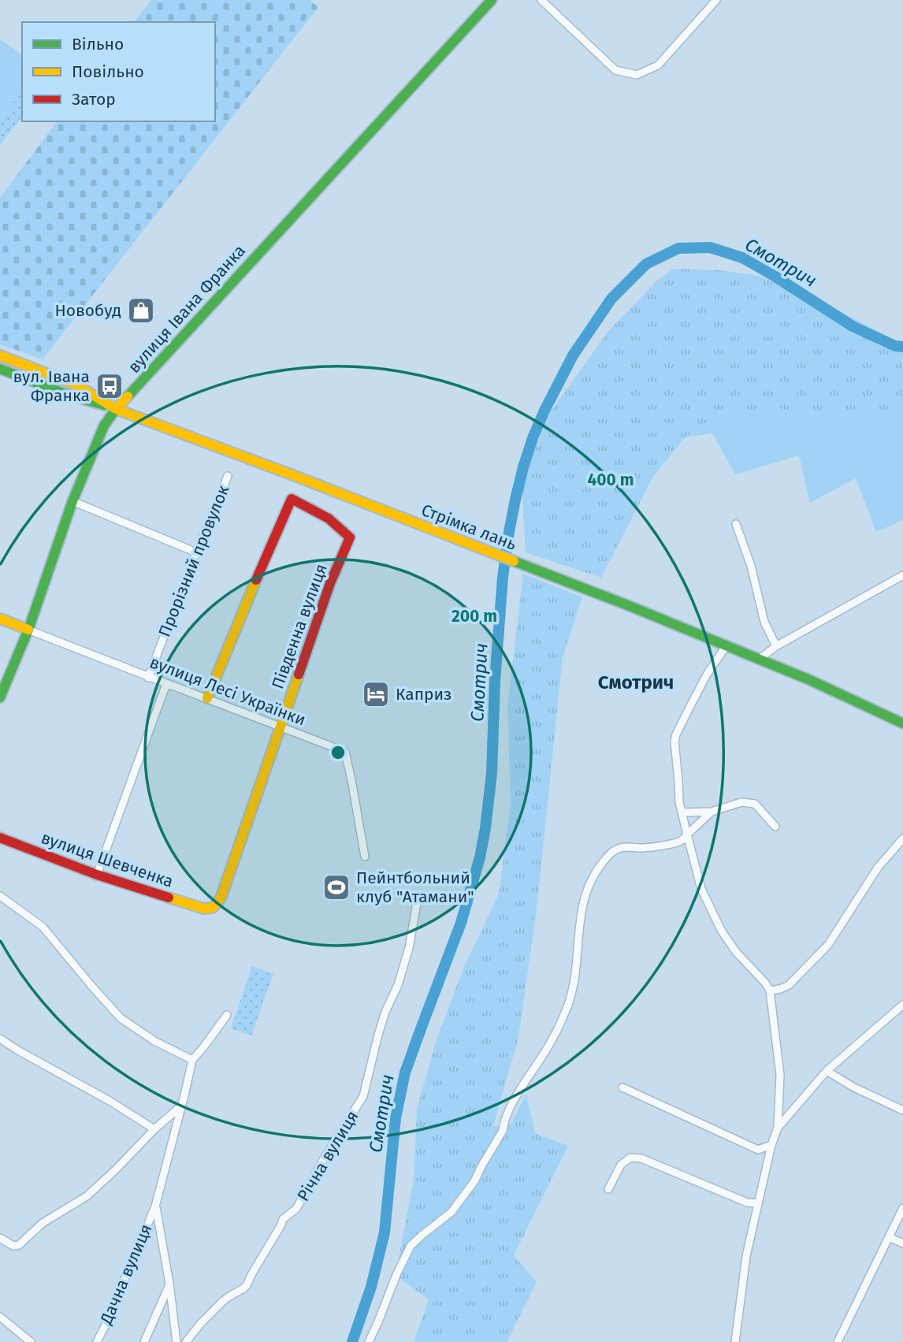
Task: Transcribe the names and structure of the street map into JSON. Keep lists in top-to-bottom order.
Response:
{
  "streets": {
    "main road": [
      "вулиця Івана Франка",
      "Стрімка лань",
      "Південна вулиця",
      "вулиця Лесі Українки",
      "вулиця Шевченка"
    ],
    "street": ["Прорізний провулок", "Річна вулиця", "Дачна вулиця"]
  },
  "crossings": [
    ["вулиця Івана Франка", "Стрімка лань"],
    ["вулиця Івана Франка", "вулиця Лесі Українки"],
    ["Прорізний провулок", "вулиця Лесі Українки"],
    ["Південна вулиця", "вулиця Лесі Українки"],
    ["Південна вулиця", "вулиця Шевченка"]
  ],
  "districts": ["Смотрич"],
  "water": ["Смотрич"],
  "places": {
    "shop": ["Новобуд"],
    "bus stop": ["вул. Івана Франка"],
    "hotel": ["Каприз"],
    "sports": ["Пейнтбольний клуб \"Атамани\""]
  },
  "legend": ["Вільно", "Повільно", "Затор"],
  "rings": ["400 m", "200 m"]
}
